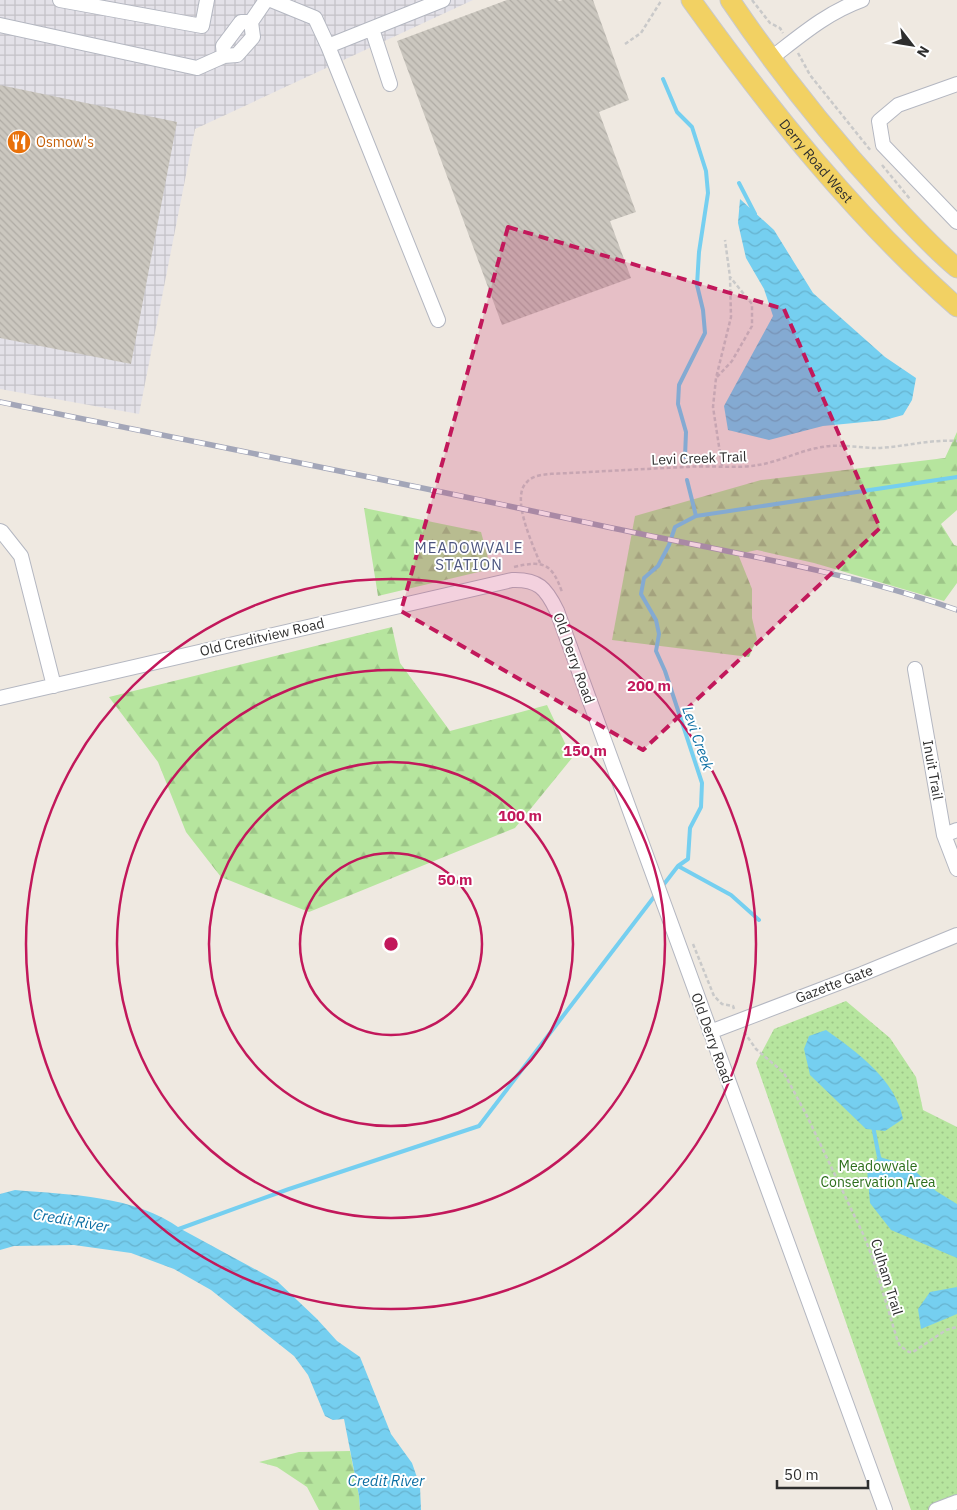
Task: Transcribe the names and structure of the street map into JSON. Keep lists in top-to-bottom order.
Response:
{
  "streets": {
    "main road": ["Derry Road West"],
    "street": [
      "Old Creditview Road",
      "Old Derry Road",
      "Inuit Trail",
      "Gazette Gate"
    ],
    "path": ["Levi Creek Trail", "Culham Trail"]
  },
  "crossings": [
    ["Old Creditview Road", "Old Derry Road"],
    ["Old Derry Road", "Gazette Gate"]
  ],
  "districts": ["MEADOWVALE STATION"],
  "water": ["Levi Creek", "Credit River"],
  "parks": ["Meadowvale Conservation Area"],
  "places": {
    "restaurant": ["Osmow's"]
  },
  "scale_bar": "50 m",
  "north": "bottom right",
  "rings": [
    "200 m",
    "150 m",
    "100 m",
    "50 m"
  ]
}
